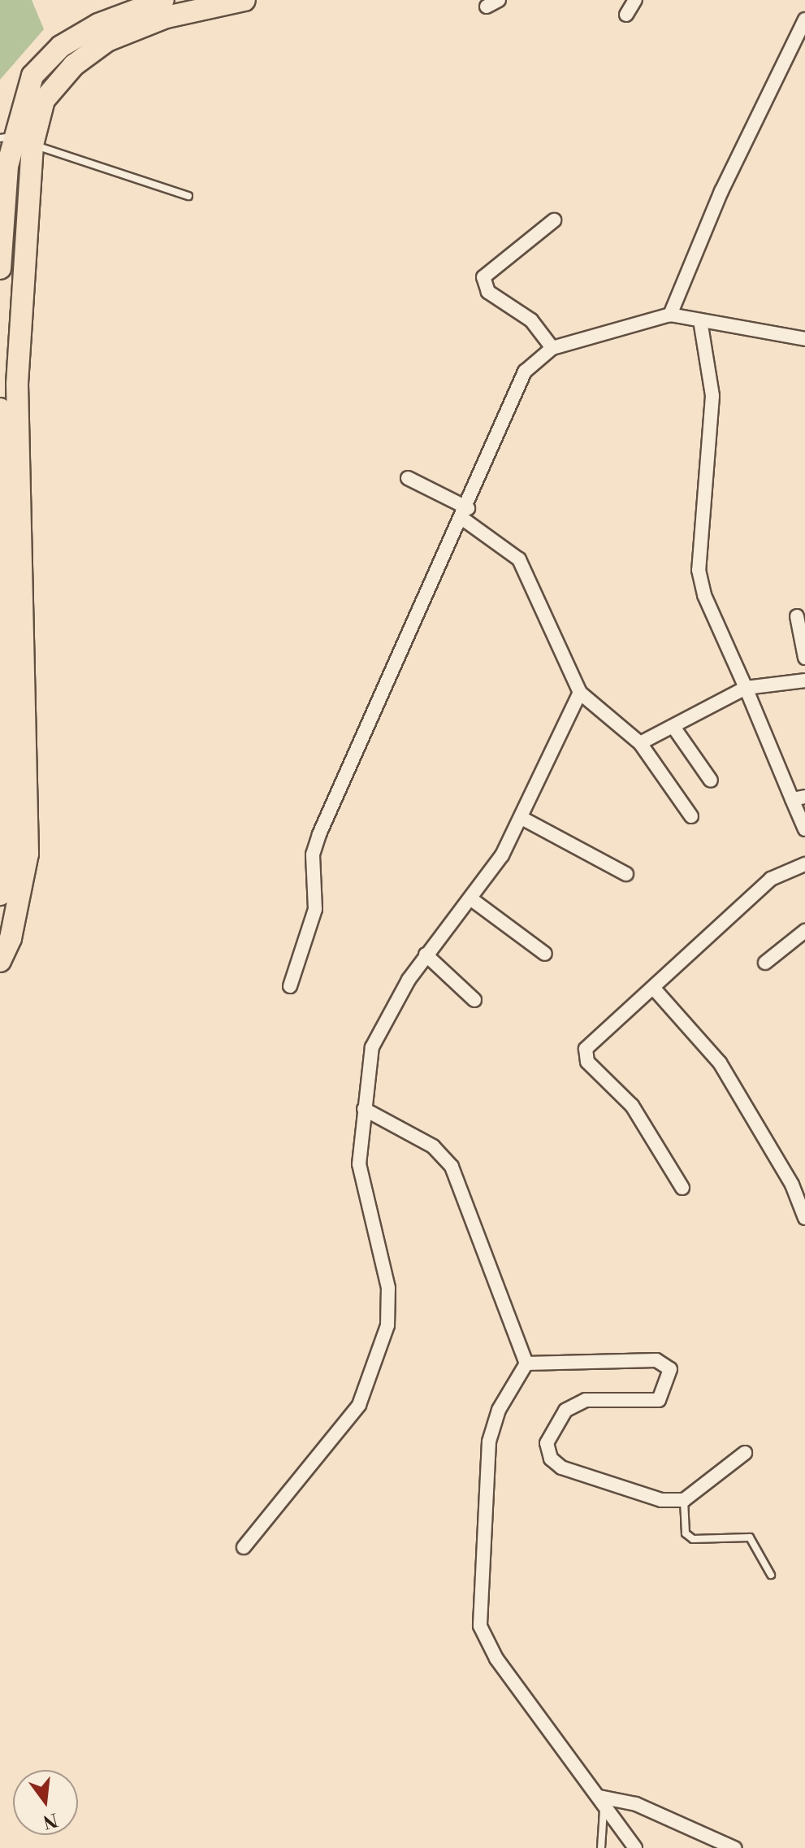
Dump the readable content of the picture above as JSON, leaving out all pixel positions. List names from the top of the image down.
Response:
{
  "north": "bottom"
}
